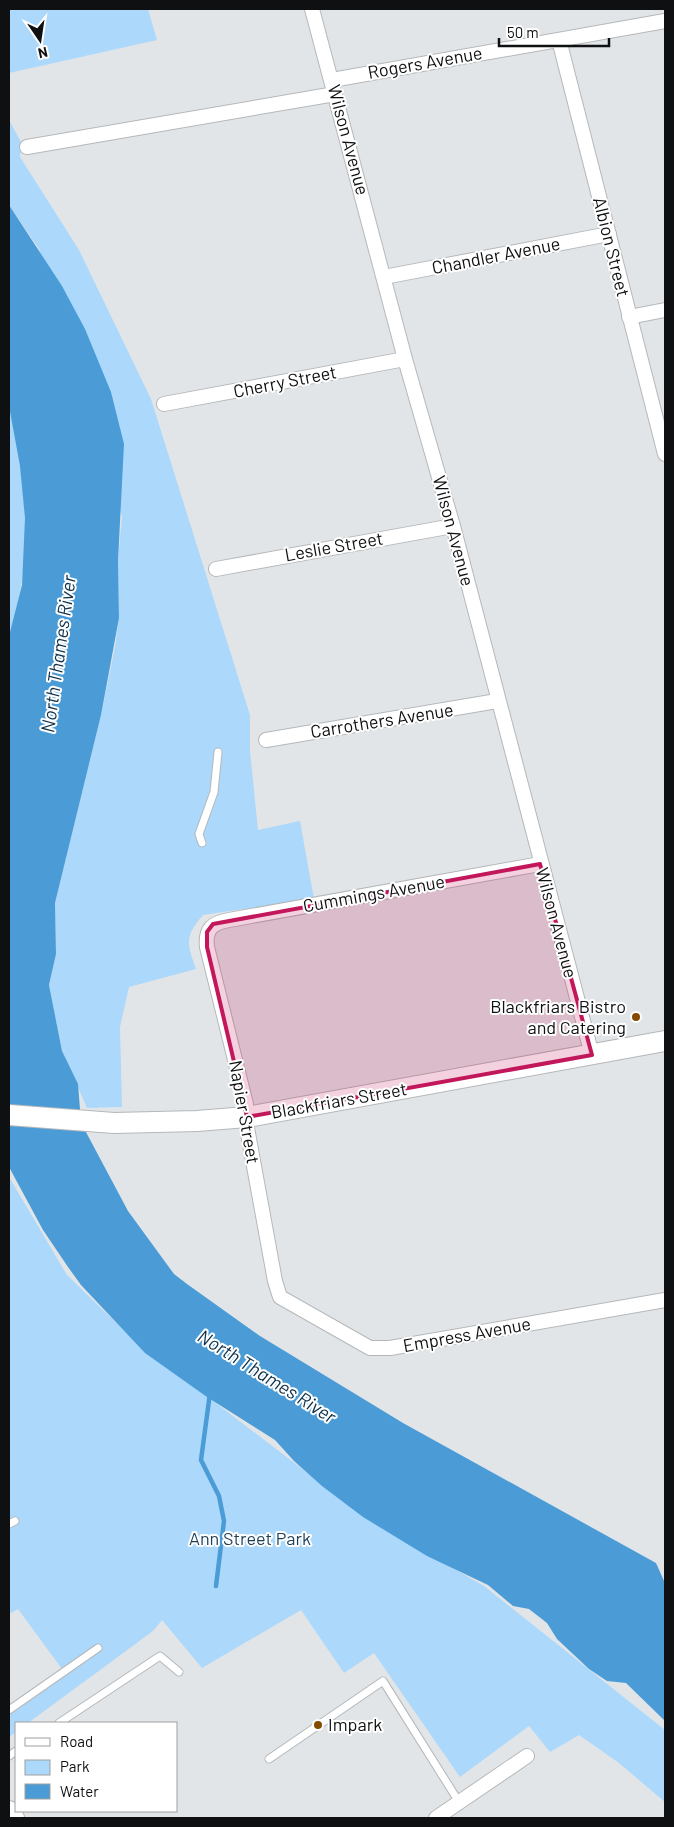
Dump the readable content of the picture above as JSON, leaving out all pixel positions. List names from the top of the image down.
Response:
{
  "streets": {
    "street": [
      "Rogers Avenue",
      "Wilson Avenue",
      "Albion Street",
      "Chandler Avenue",
      "Cherry Street",
      "Leslie Street",
      "Carrothers Avenue",
      "Cummings Avenue",
      "Blackfriars Street",
      "Napier Street",
      "Empress Avenue"
    ]
  },
  "crossings": [
    ["Rogers Avenue", "Wilson Avenue"],
    ["Rogers Avenue", "Albion Street"],
    ["Wilson Avenue", "Chandler Avenue"],
    ["Wilson Avenue", "Cherry Street"],
    ["Wilson Avenue", "Leslie Street"],
    ["Wilson Avenue", "Carrothers Avenue"],
    ["Wilson Avenue", "Cummings Avenue"],
    ["Wilson Avenue", "Blackfriars Street"],
    ["Albion Street", "Chandler Avenue"],
    ["Cummings Avenue", "Napier Street"],
    ["Blackfriars Street", "Napier Street"],
    ["Napier Street", "Empress Avenue"]
  ],
  "water": ["North Thames River"],
  "parks": ["Ann Street Park"],
  "places": ["Blackfriars Bistro and Catering", "Impark"],
  "legend": ["Road", "Park", "Water"],
  "scale_bar": "50 m",
  "north": "bottom"
}
